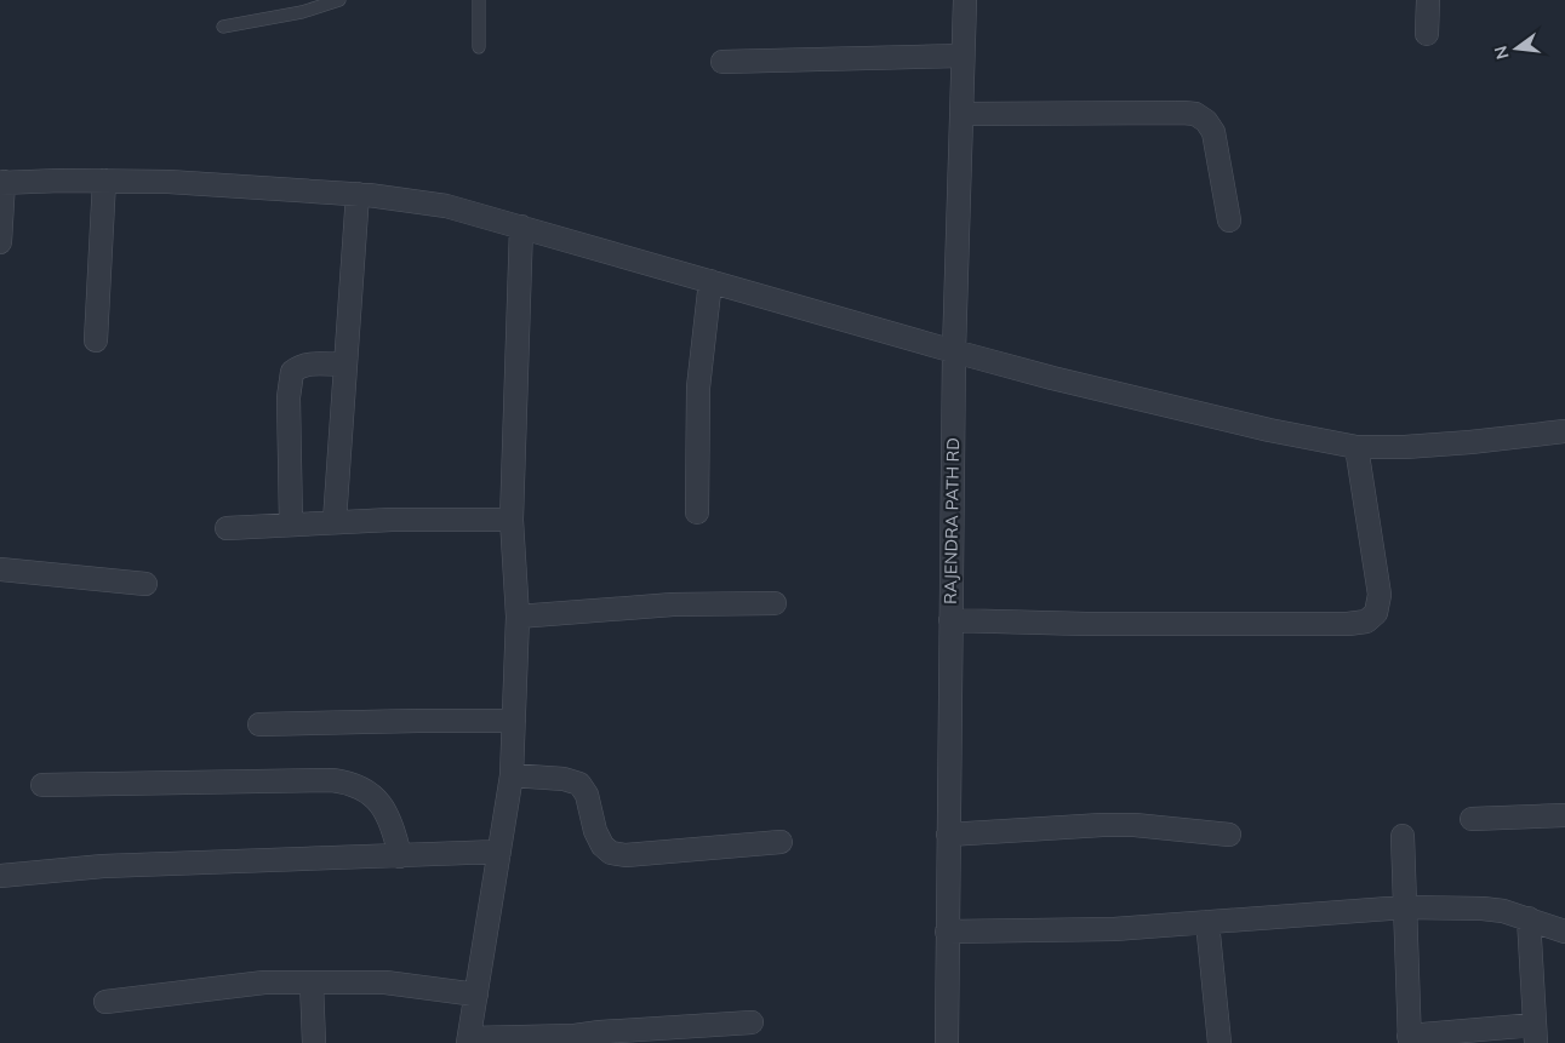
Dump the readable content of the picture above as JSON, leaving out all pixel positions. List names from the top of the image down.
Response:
{
  "streets": {
    "street": ["RAJENDRA PATH RD"]
  },
  "north": "left"
}
